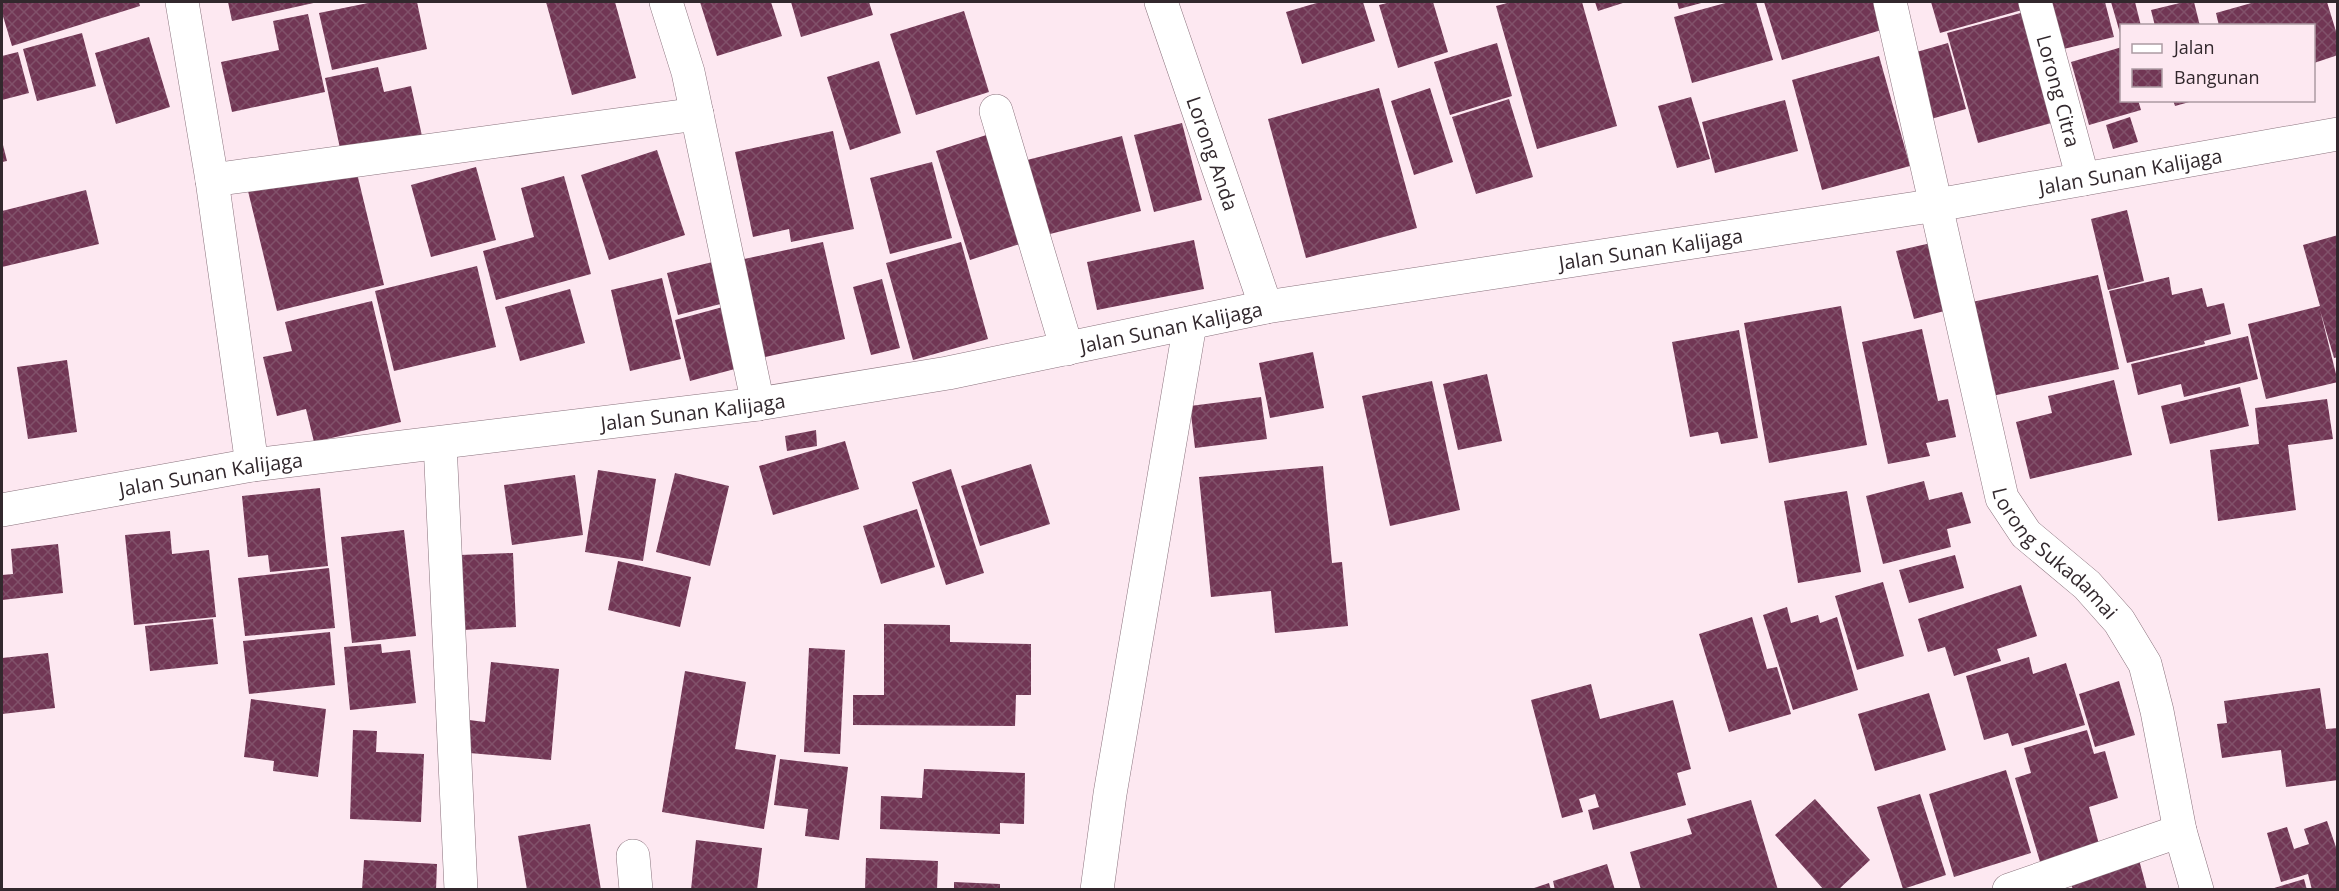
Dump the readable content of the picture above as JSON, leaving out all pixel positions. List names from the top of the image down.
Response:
{
  "streets": {
    "street": [
      "Lorong Citra",
      "Lorong Anda",
      "Jalan Sunan Kalijaga",
      "Lorong Sukadamai"
    ]
  },
  "crossings": [
    ["Lorong Citra", "Jalan Sunan Kalijaga"],
    ["Lorong Anda", "Jalan Sunan Kalijaga"],
    ["Jalan Sunan Kalijaga", "Lorong Sukadamai"]
  ],
  "legend": ["Jalan", "Bangunan"]
}
